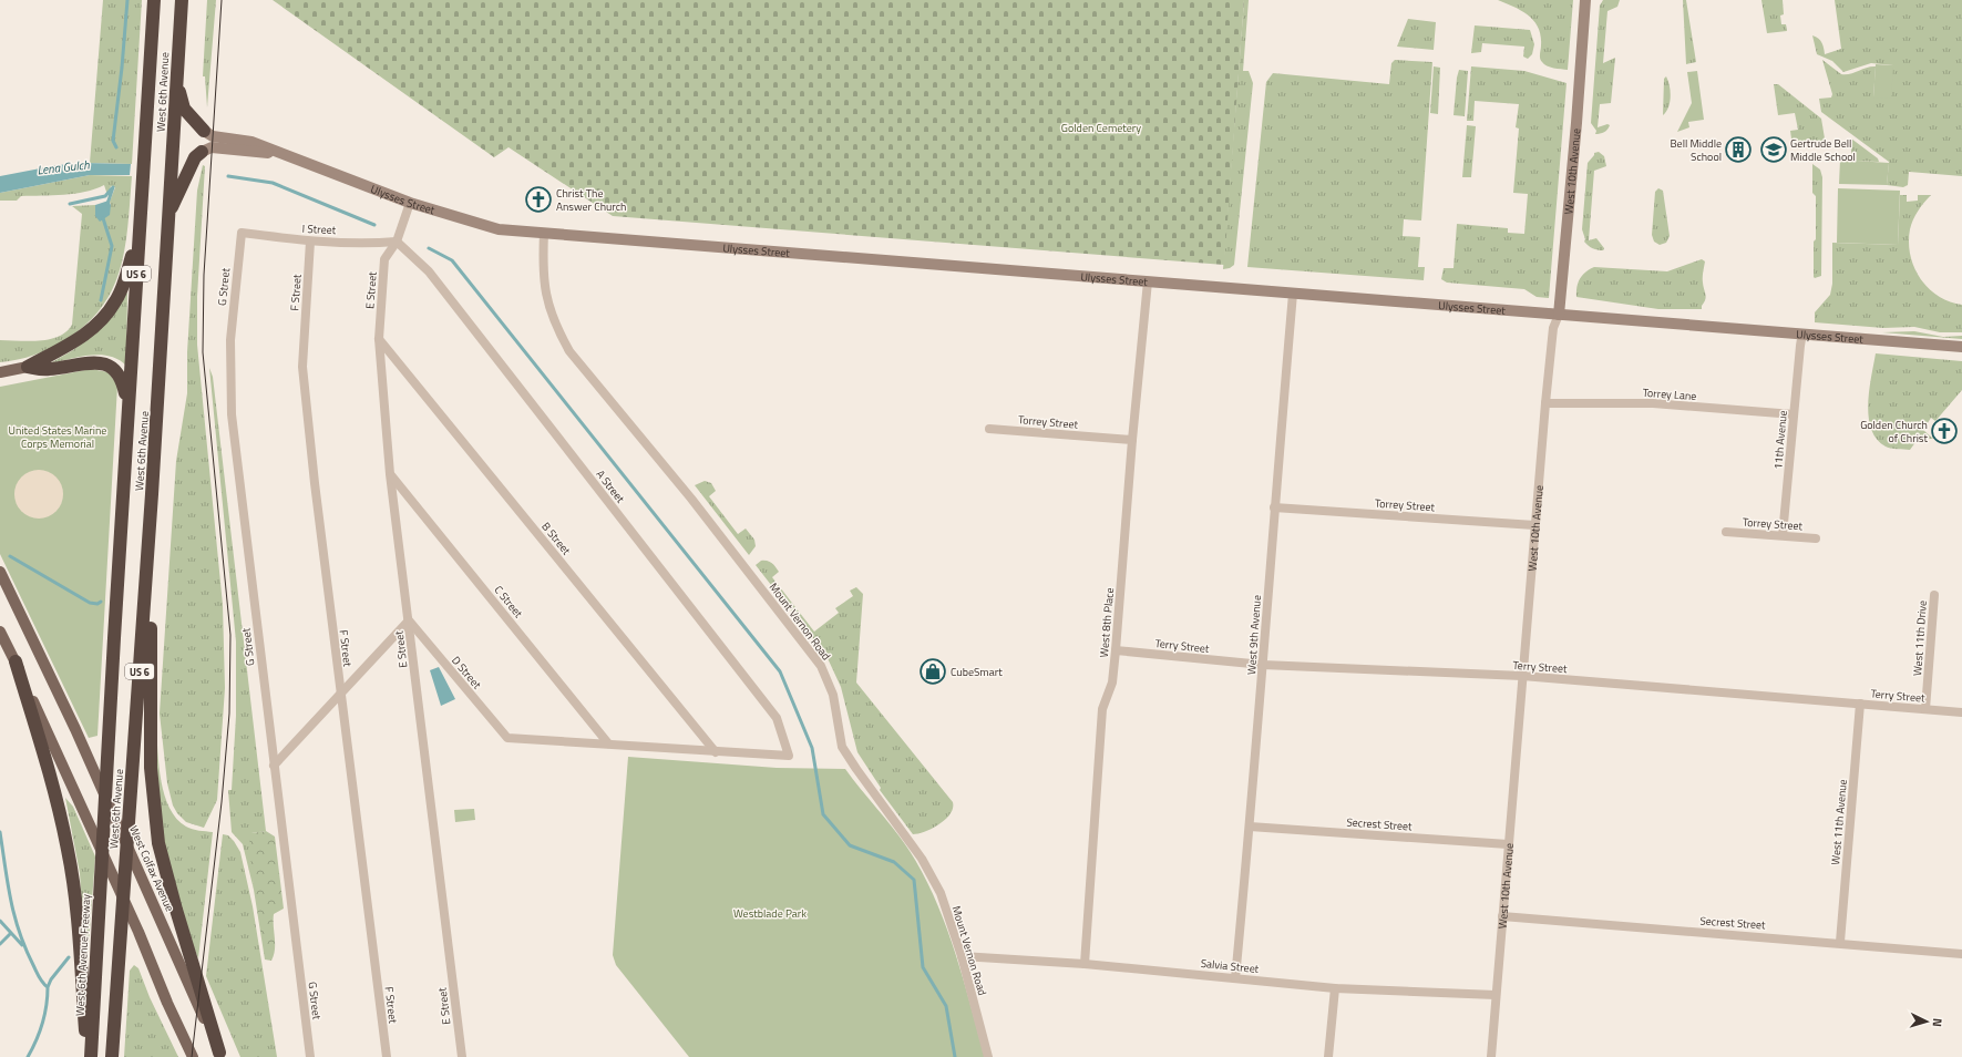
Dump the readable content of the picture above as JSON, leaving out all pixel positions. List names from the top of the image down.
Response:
{
  "streets": {
    "highway": ["West 6th Avenue", "US 6", "West 6th Avenue Freeway"],
    "main road": ["West Colfax Avenue"],
    "street": [
      "West 10th Avenue",
      "Ulysses Street",
      "I Street",
      "G Street",
      "E Street",
      "F Street",
      "Torrey Lane",
      "Torrey Street",
      "11th Avenue",
      "A Street",
      "B Street",
      "C Street",
      "Mount Vernon Road",
      "West 8th Place",
      "West 9th Avenue",
      "West 11th Drive",
      "Terry Street",
      "D Street",
      "West 11th Avenue",
      "Secrest Street",
      "Salvia Street"
    ]
  },
  "crossings": [
    ["West 6th Avenue", "US 6"],
    ["West 6th Avenue", "West Colfax Avenue"],
    ["West 6th Avenue", "West 6th Avenue Freeway"],
    ["West 10th Avenue", "Ulysses Street"],
    ["West 10th Avenue", "Torrey Lane"],
    ["West 10th Avenue", "Torrey Street"],
    ["West 10th Avenue", "Terry Street"],
    ["West 10th Avenue", "Secrest Street"],
    ["West 10th Avenue", "Salvia Street"],
    ["Ulysses Street", "E Street"],
    ["Ulysses Street", "11th Avenue"],
    ["Ulysses Street", "Mount Vernon Road"],
    ["Ulysses Street", "West 8th Place"],
    ["Ulysses Street", "West 9th Avenue"],
    ["I Street", "G Street"],
    ["I Street", "E Street"],
    ["I Street", "F Street"],
    ["I Street", "A Street"],
    ["E Street", "A Street"],
    ["E Street", "B Street"],
    ["E Street", "C Street"],
    ["E Street", "D Street"],
    ["Torrey Lane", "11th Avenue"],
    ["Torrey Street", "11th Avenue"],
    ["Torrey Street", "West 8th Place"],
    ["Torrey Street", "West 9th Avenue"],
    ["A Street", "B Street"],
    ["C Street", "D Street"],
    ["Mount Vernon Road", "Salvia Street"],
    ["West 8th Place", "Terry Street"],
    ["West 8th Place", "Salvia Street"],
    ["West 9th Avenue", "Terry Street"],
    ["West 9th Avenue", "Secrest Street"],
    ["West 9th Avenue", "Salvia Street"],
    ["West 11th Drive", "Terry Street"],
    ["Terry Street", "West 11th Avenue"],
    ["West 11th Avenue", "Secrest Street"]
  ],
  "water": ["Lena Gulch"],
  "parks": ["Golden Cemetery", "United States Marine Corps Memorial", "Westblade Park"],
  "places": {
    "building": ["Bell Middle School"],
    "school or university": ["Gertrude Bell Middle School"],
    "church": ["Christ The Answer Church", "Golden Church of Christ"],
    "shop": ["CubeSmart"]
  },
  "north": "right"
}
